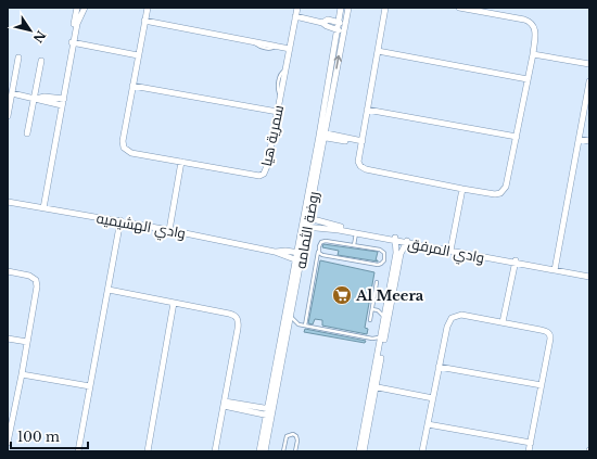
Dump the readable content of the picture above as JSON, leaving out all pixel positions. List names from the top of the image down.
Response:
{
  "streets": {
    "street": [
      "سمرية هيا",
      "وادي الهشيميه",
      "روضة الثمامه",
      "وادي المرفق"
    ]
  },
  "crossings": [
    ["وادي الهشيميه", "روضة الثمامه"],
    ["روضة الثمامه", "وادي المرفق"]
  ],
  "places": {
    "supermarket": ["Al Meera"]
  },
  "scale_bar": "100 m",
  "north": "bottom right"
}
